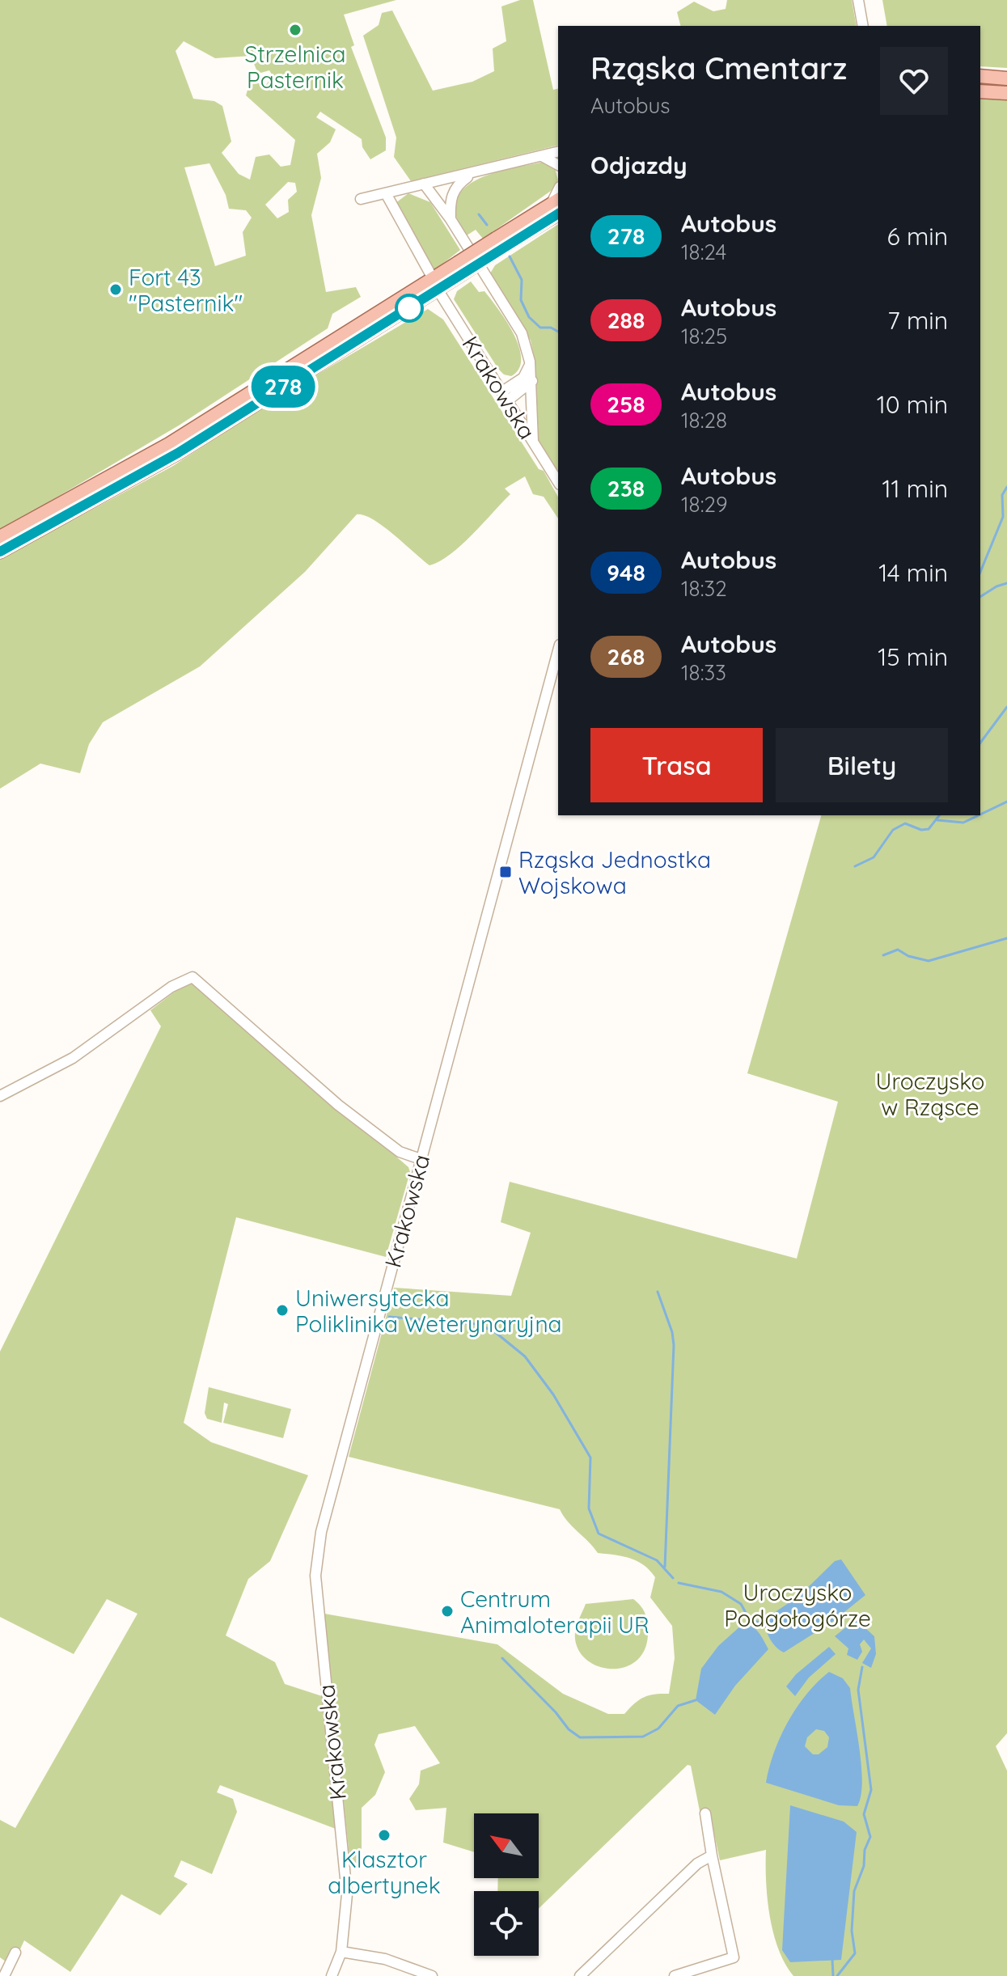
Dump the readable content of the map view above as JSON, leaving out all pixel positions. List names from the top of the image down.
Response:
{
  "streets": {
    "street": ["Krakowska"]
  },
  "parks": ["Uroczysko w Rząsce", "Uroczysko Podgołogórze"],
  "places": {
    "other": [
      "Strzelnica Pasternik",
      "Fort 43 \"Pasternik\"",
      "Uniwersytecka Poliklinika Weterynaryjna",
      "Centrum Animaloterapii UR",
      "Klasztor albertynek"
    ],
    "transit": ["Rząska Jednostka Wojskowa"]
  },
  "lines": ["bus line 278"],
  "north": "top left",
  "page": {
    "on_map": "278",
    "heading": [
      ["Rząska Cmentarz", "Autobus"],
      "Odjazdy"
    ],
    "list": [
      {
        "mark": "278",
        "name": "Autobus",
        "note": "18:24",
        "value": "6 min"
      },
      {
        "mark": "288",
        "name": "Autobus",
        "note": "18:25",
        "value": "7 min"
      },
      {
        "mark": "258",
        "name": "Autobus",
        "note": "18:28",
        "value": "10 min"
      },
      {
        "mark": "238",
        "name": "Autobus",
        "note": "18:29",
        "value": "11 min"
      },
      {
        "mark": "948",
        "name": "Autobus",
        "note": "18:32",
        "value": "14 min"
      },
      {
        "mark": "268",
        "name": "Autobus",
        "note": "18:33",
        "value": "15 min"
      }
    ],
    "buttons": ["Trasa", "Bilety"]
  }
}
